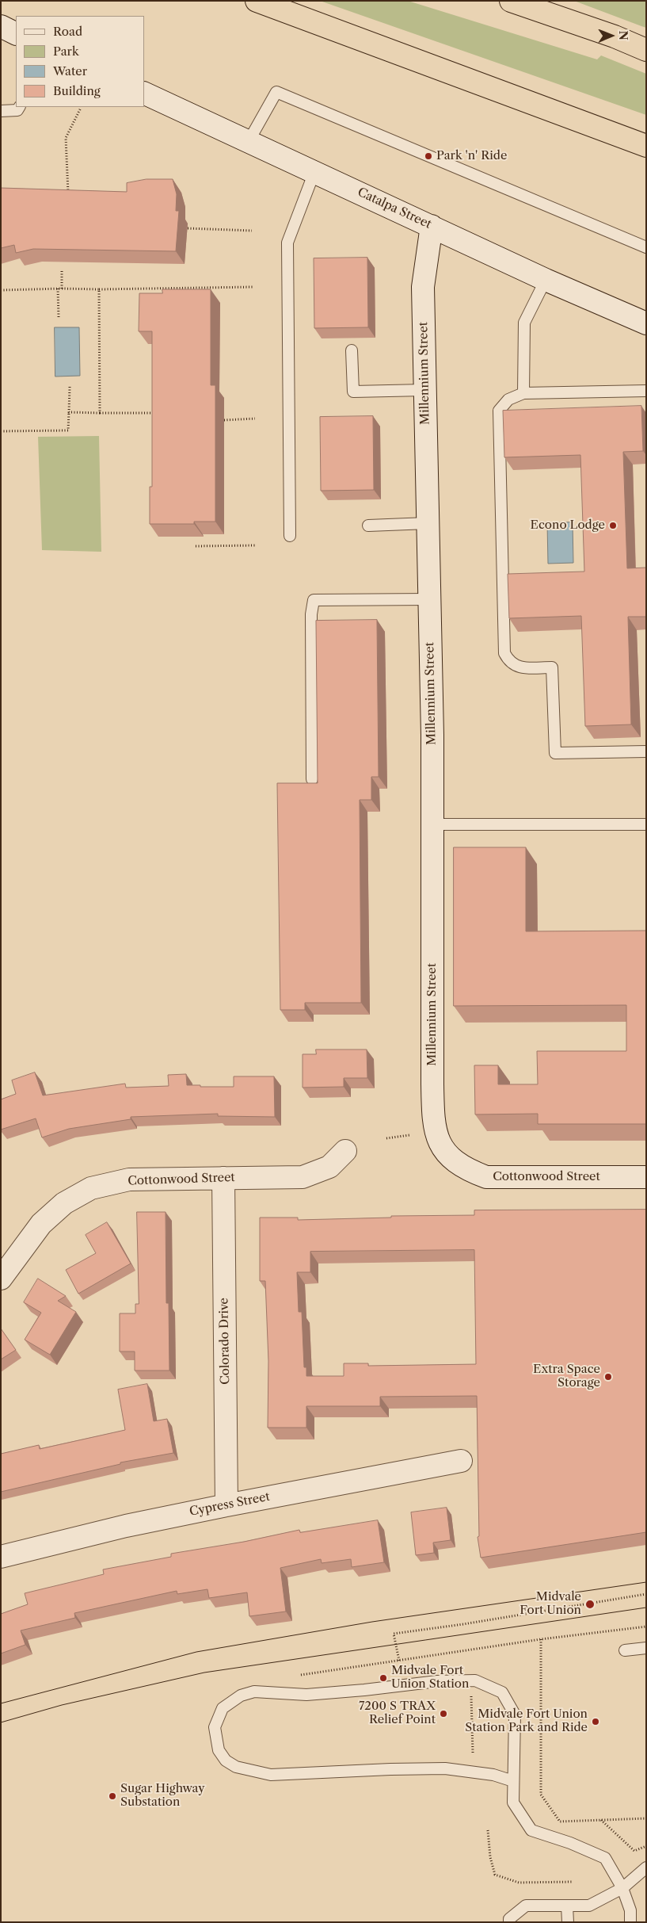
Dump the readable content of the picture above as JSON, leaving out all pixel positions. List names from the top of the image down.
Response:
{
  "streets": {
    "street": [
      "Catalpa Street",
      "Millennium Street",
      "Cottonwood Street",
      "Colorado Drive",
      "Cypress Street"
    ]
  },
  "crossings": [
    ["Catalpa Street", "Millennium Street"],
    ["Millennium Street", "Cottonwood Street"],
    ["Cottonwood Street", "Colorado Drive"],
    ["Colorado Drive", "Cypress Street"]
  ],
  "places": [
    "Park 'n' Ride",
    "Econo Lodge",
    "Extra Space Storage",
    "Midvale Fort Union",
    "Midvale Fort Union Station",
    "7200 S TRAX Relief Point",
    "Midvale Fort Union Station Park and Ride",
    "Sugar Highway Substation"
  ],
  "legend": [
    "Road",
    "Park",
    "Water",
    "Building"
  ],
  "north": "right"
}
